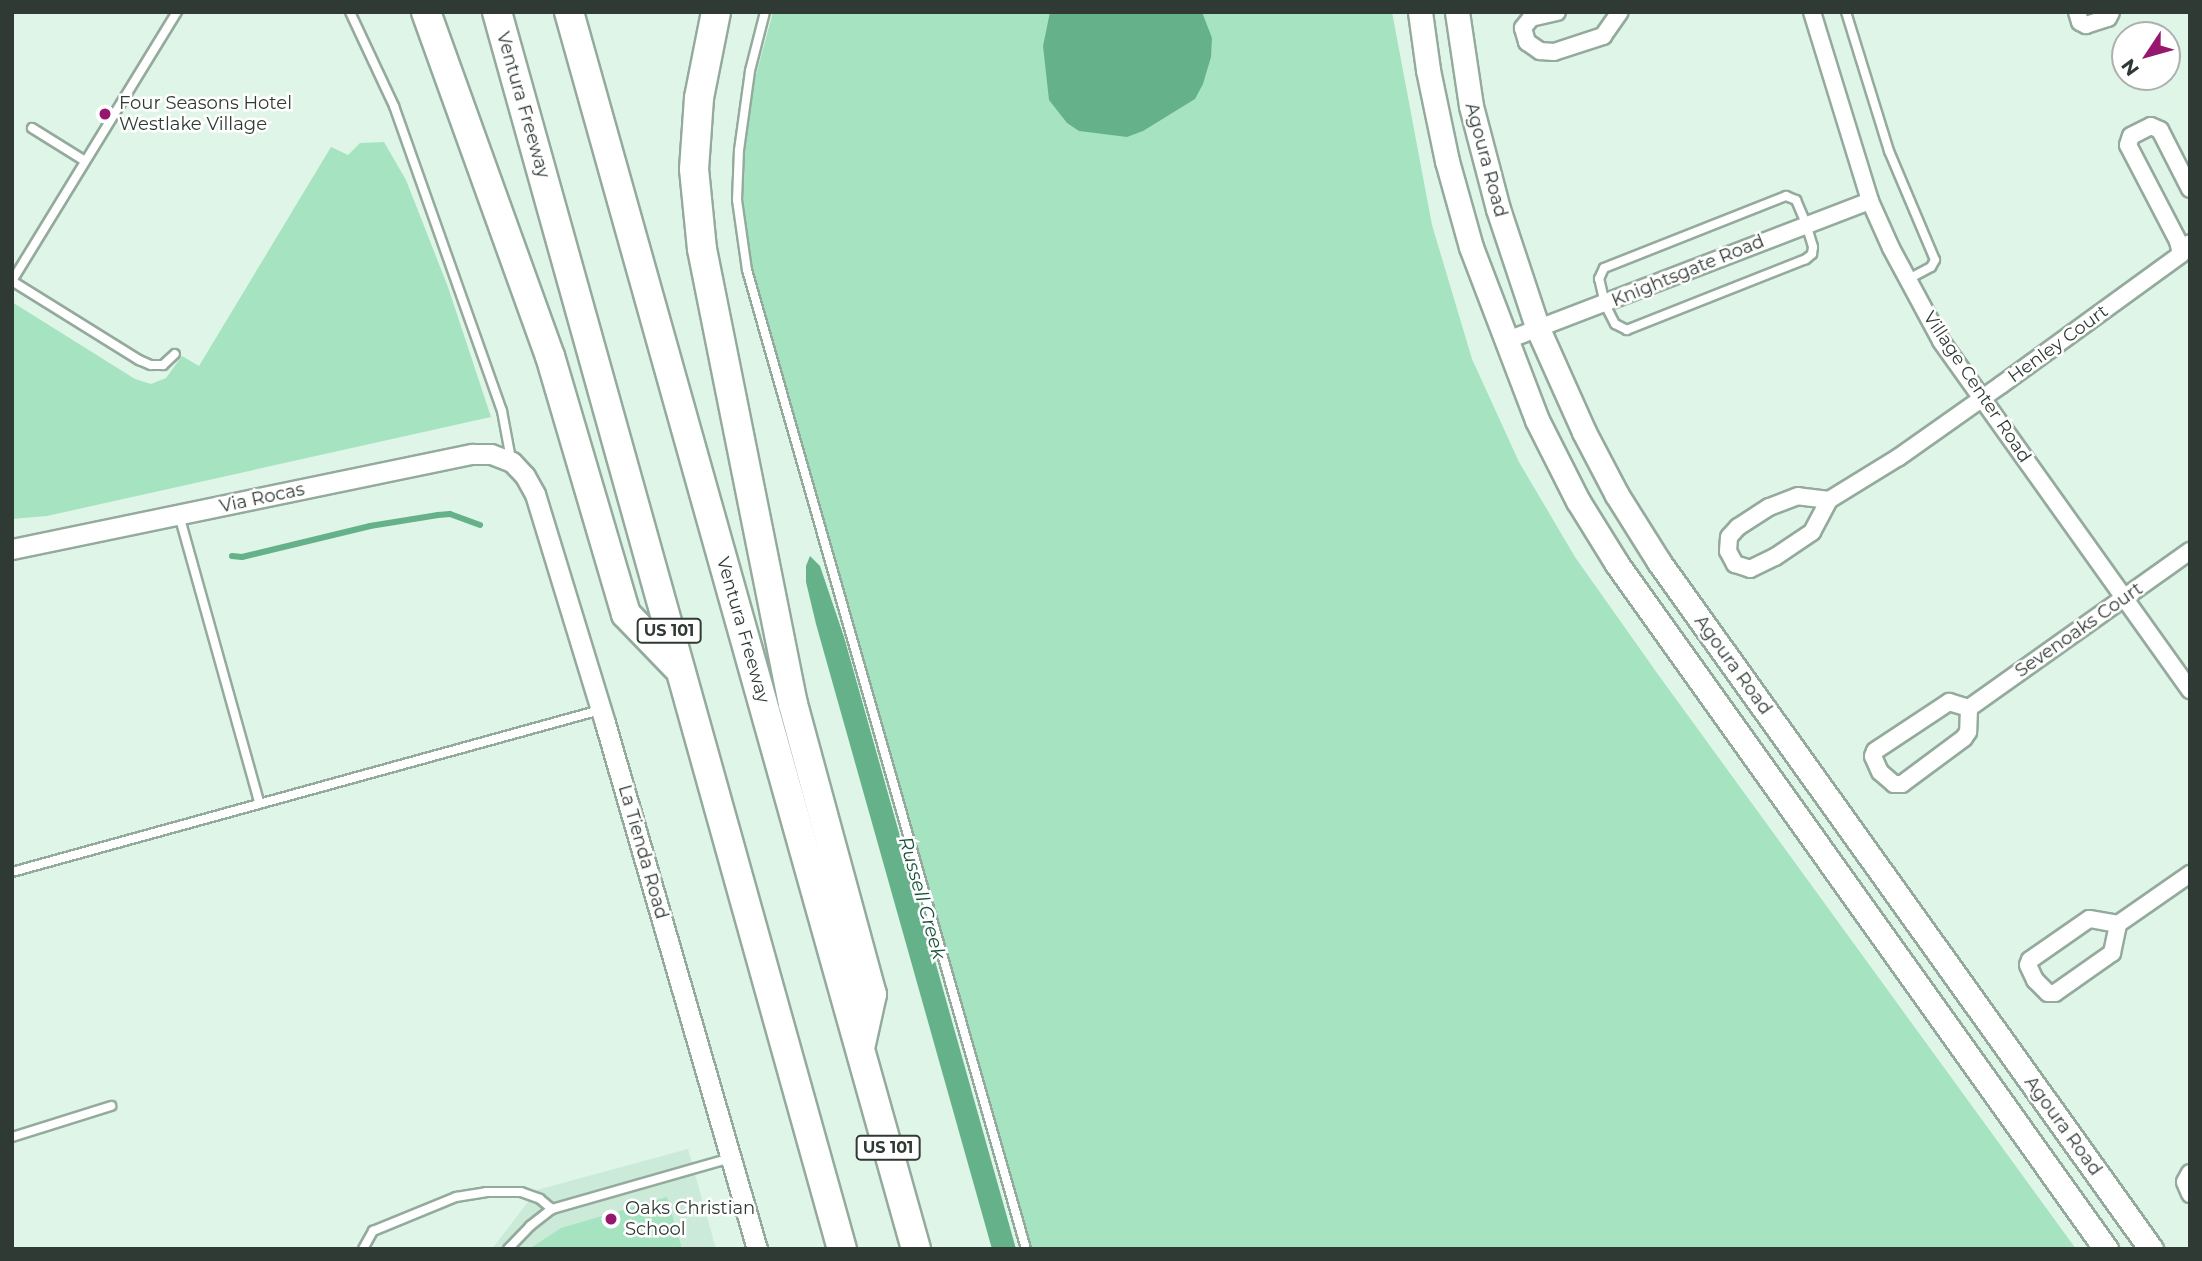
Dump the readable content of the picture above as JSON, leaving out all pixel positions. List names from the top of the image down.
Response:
{
  "streets": {
    "highway": ["Ventura Freeway", "US 101"],
    "main road": ["Agoura Road"],
    "street": [
      "Knightsgate Road",
      "Henley Court",
      "Village Center Road",
      "Via Rocas",
      "Sevenoaks Court",
      "La Tienda Road"
    ]
  },
  "crossings": [
    ["Agoura Road", "Knightsgate Road"],
    ["Knightsgate Road", "Village Center Road"],
    ["Henley Court", "Village Center Road"],
    ["Village Center Road", "Sevenoaks Court"],
    ["Via Rocas", "La Tienda Road"]
  ],
  "water": ["Russell Creek"],
  "places": ["Four Seasons Hotel Westlake Village", "Oaks Christian School"],
  "north": "bottom left"
}
